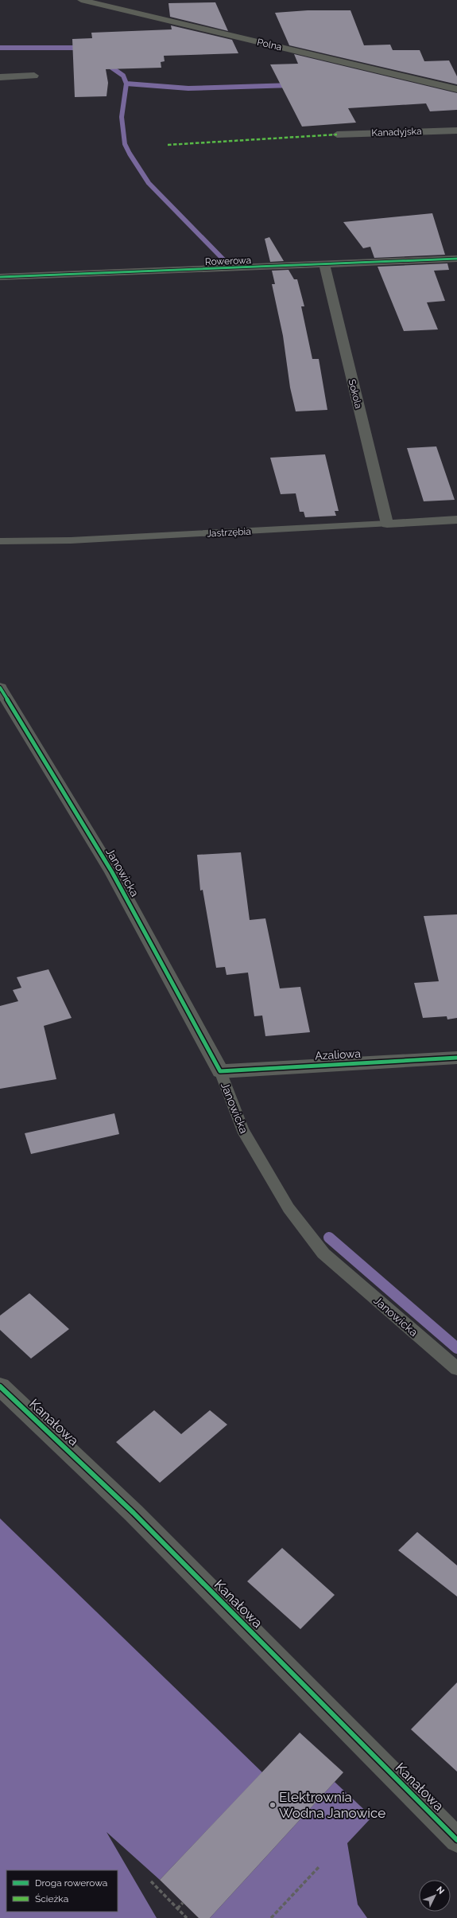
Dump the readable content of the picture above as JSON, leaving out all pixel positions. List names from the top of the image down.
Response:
{
  "streets": {
    "street": [
      "Polna",
      "Kanadyjska",
      "Rowerowa",
      "Sokola",
      "Jastrzębia",
      "Janowicka",
      "Azaliowa",
      "Kanałowa"
    ]
  },
  "crossings": [
    ["Rowerowa", "Sokola"],
    ["Sokola", "Jastrzębia"],
    ["Janowicka", "Azaliowa"]
  ],
  "places": ["Elektrownia Wodna Janowice"],
  "legend": ["Droga rowerowa", "Ścieżka"],
  "north": "top right"
}
